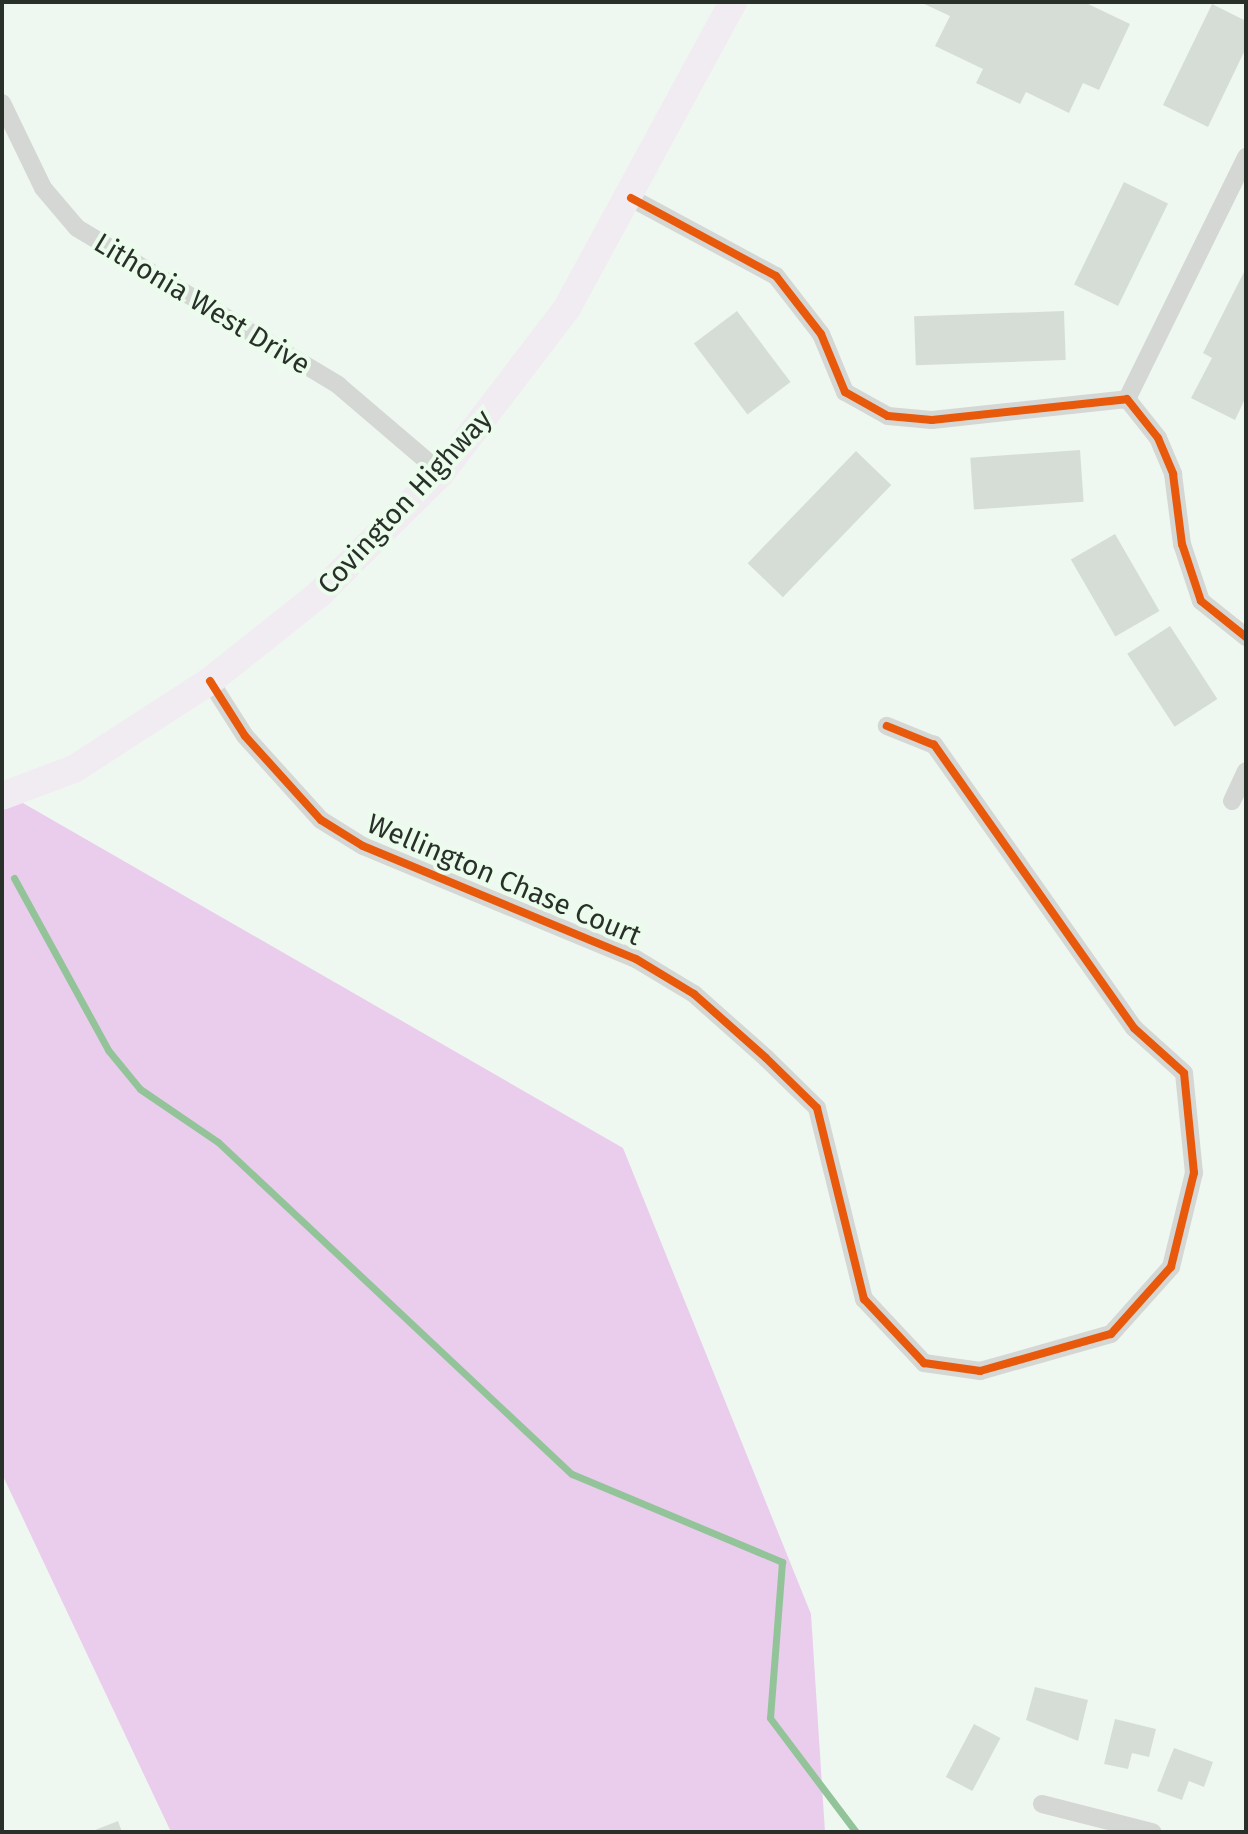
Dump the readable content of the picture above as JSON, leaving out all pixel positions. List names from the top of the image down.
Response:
{
  "streets": {
    "main road": ["Covington Highway"],
    "street": ["Lithonia West Drive", "Wellington Chase Court"]
  },
  "crossings": [
    ["Lithonia West Drive", "Covington Highway"],
    ["Covington Highway", "Wellington Chase Court"]
  ]
}
